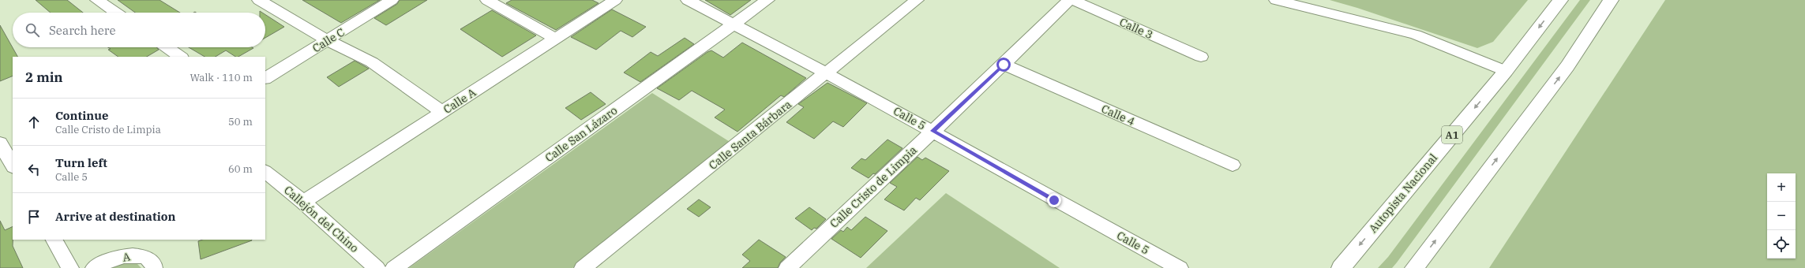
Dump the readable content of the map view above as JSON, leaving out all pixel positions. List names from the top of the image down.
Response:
{
  "streets": {
    "highway": ["A1", "Autopista Nacional"],
    "street": [
      "Calle 3",
      "Calle C",
      "Calle A",
      "Calle 4",
      "Calle 5",
      "Calle San Lázaro",
      "Calle Santa Bárbara",
      "Calle Cristo de Limpia",
      "Callejón del Chino",
      "A"
    ]
  },
  "crossings": [
    ["Calle A", "Callejón del Chino"],
    ["Calle 4", "Calle Cristo de Limpia"],
    ["Calle 5", "Calle San Lázaro"],
    ["Calle 5", "Calle Santa Bárbara"],
    ["Calle 5", "Calle Cristo de Limpia"]
  ],
  "page": {
    "search": "Search here",
    "heading": ["2 min", "Walk · 110 m"],
    "list": [
      ["Continue", "Calle Cristo de Limpia", "50 m"],
      ["Turn left", "Calle 5", "60 m"],
      "Arrive at destination"
    ],
    "map_buttons": ["+", "−"]
  }
}
